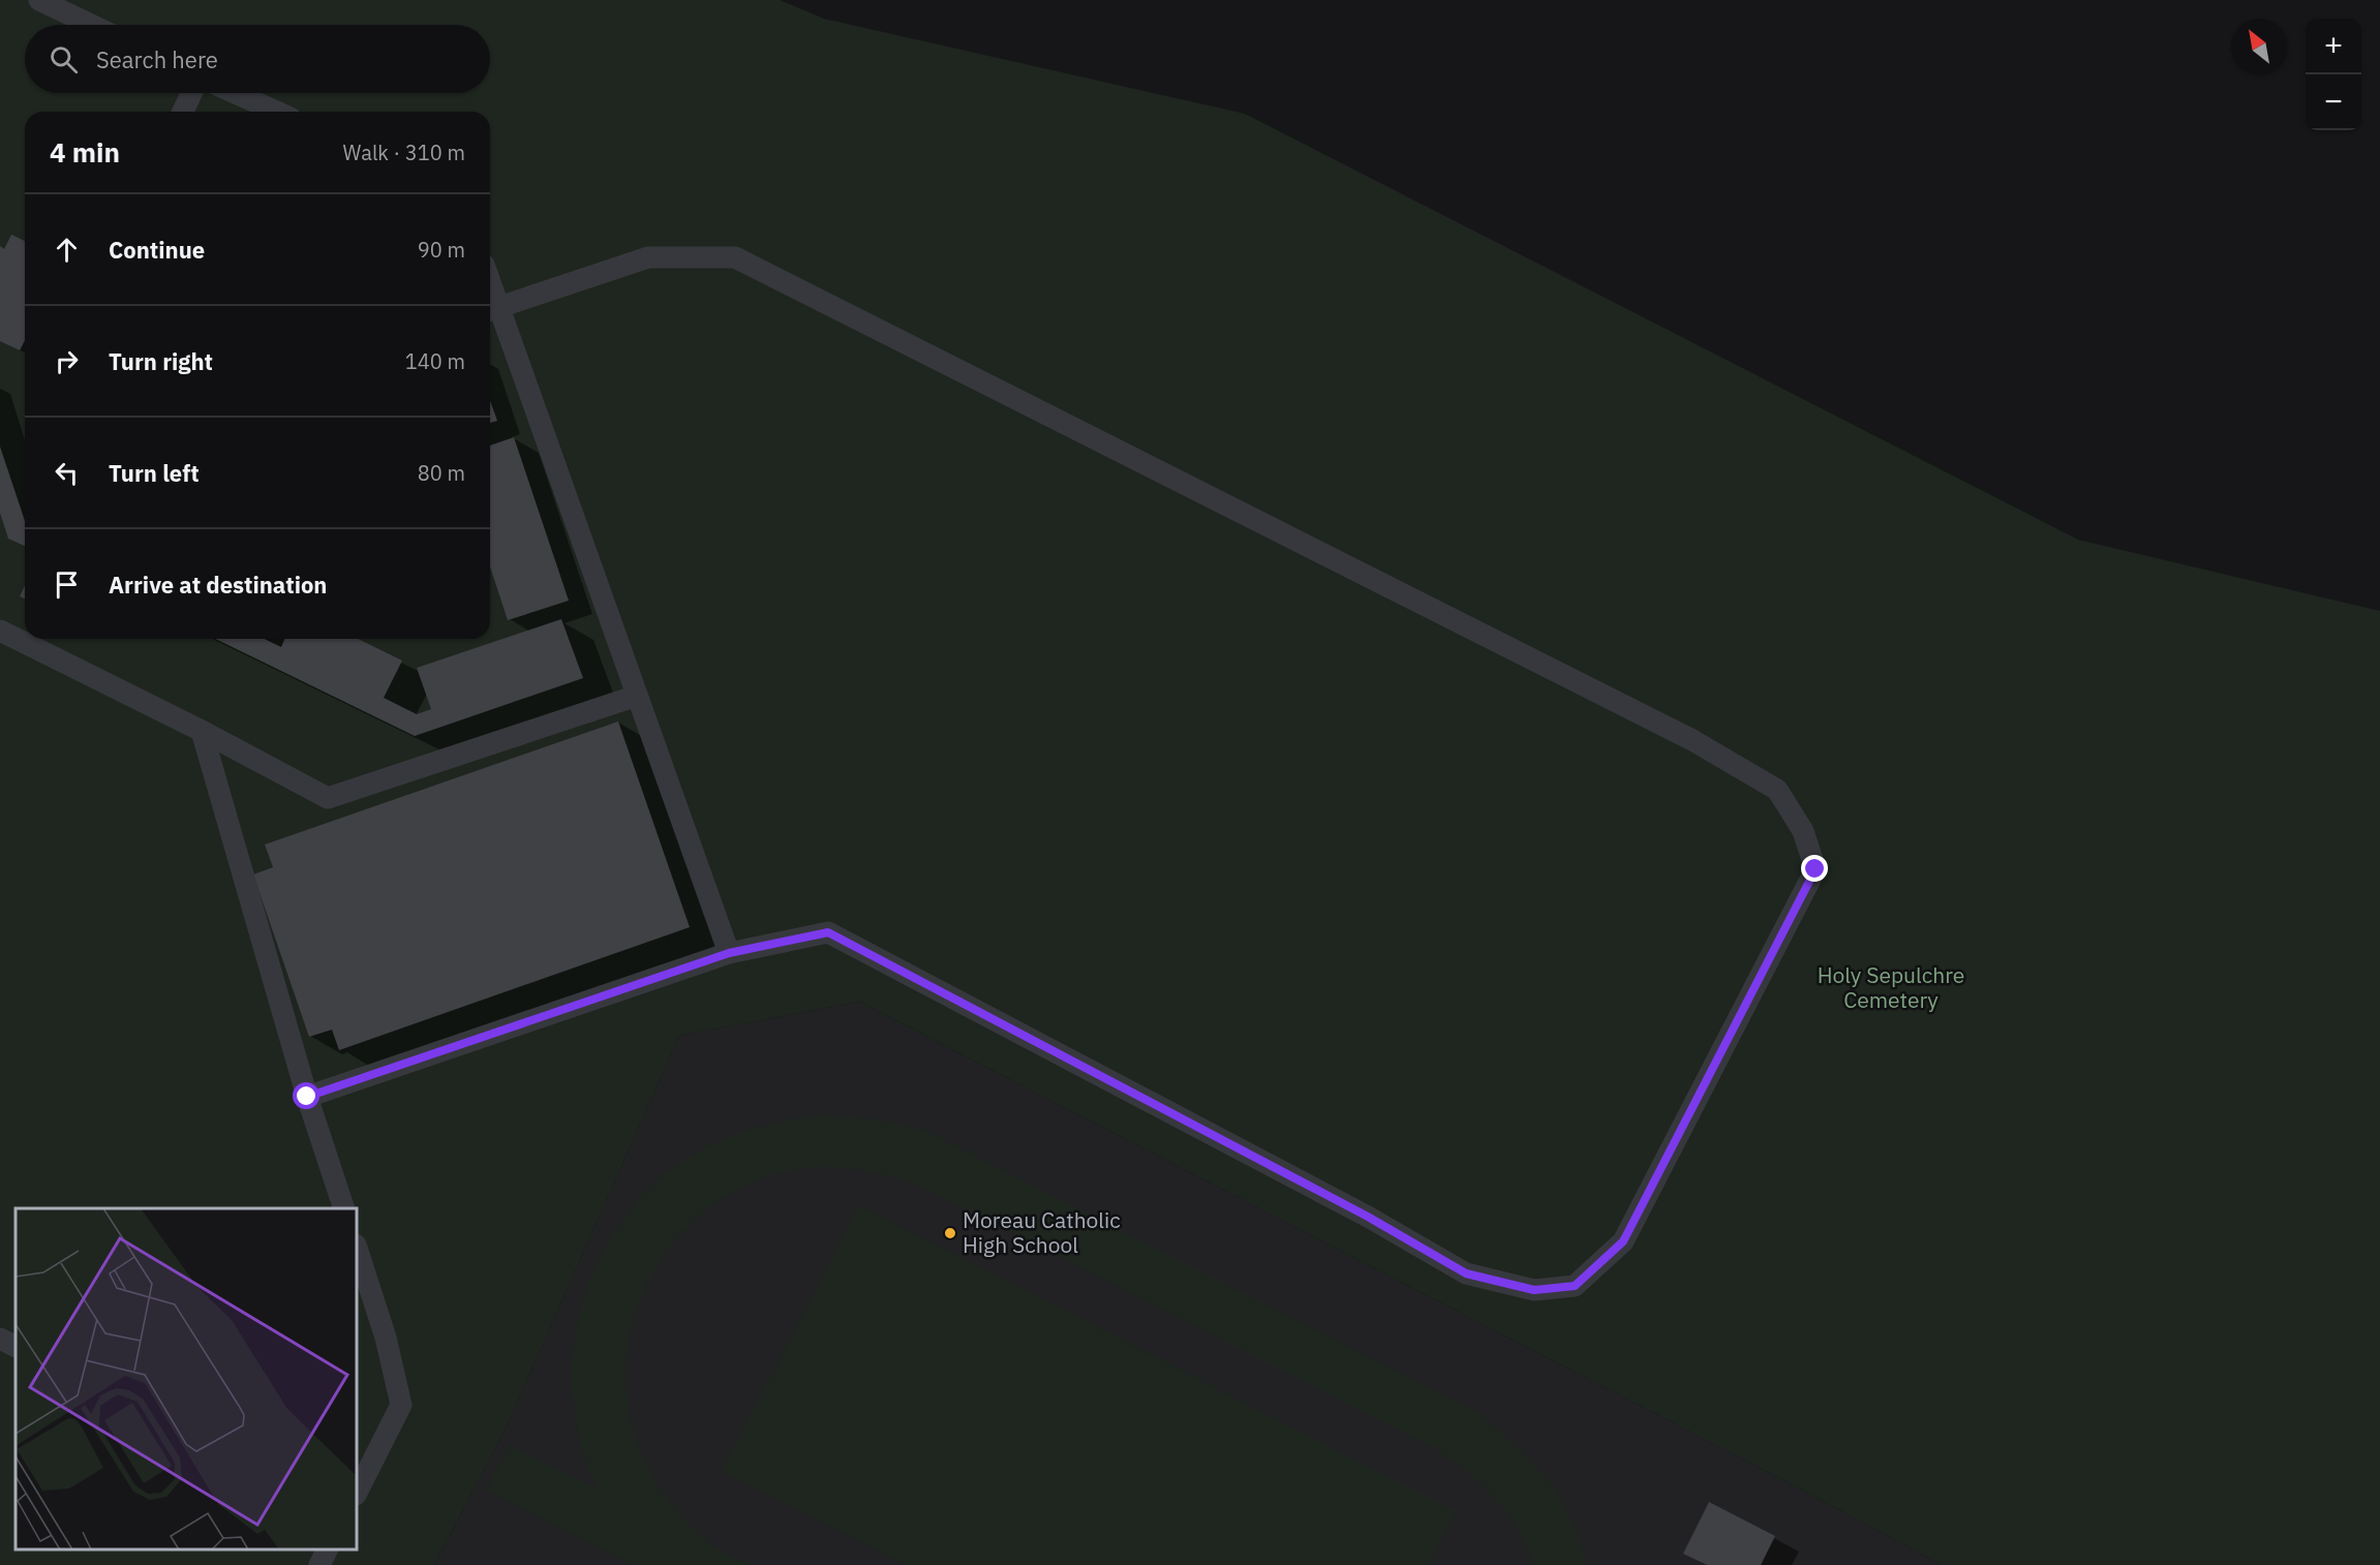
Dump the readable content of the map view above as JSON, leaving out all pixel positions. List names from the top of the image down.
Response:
{
  "parks": ["Holy Sepulchre Cemetery"],
  "places": ["Moreau Catholic High School"],
  "north": "top left",
  "page": {
    "map_buttons": ["+", "−"],
    "search": "Search here",
    "heading": ["4 min", "Walk · 310 m"],
    "list": [
      ["Continue", "90 m"],
      ["Turn right", "140 m"],
      ["Turn left", "80 m"],
      "Arrive at destination"
    ]
  }
}
